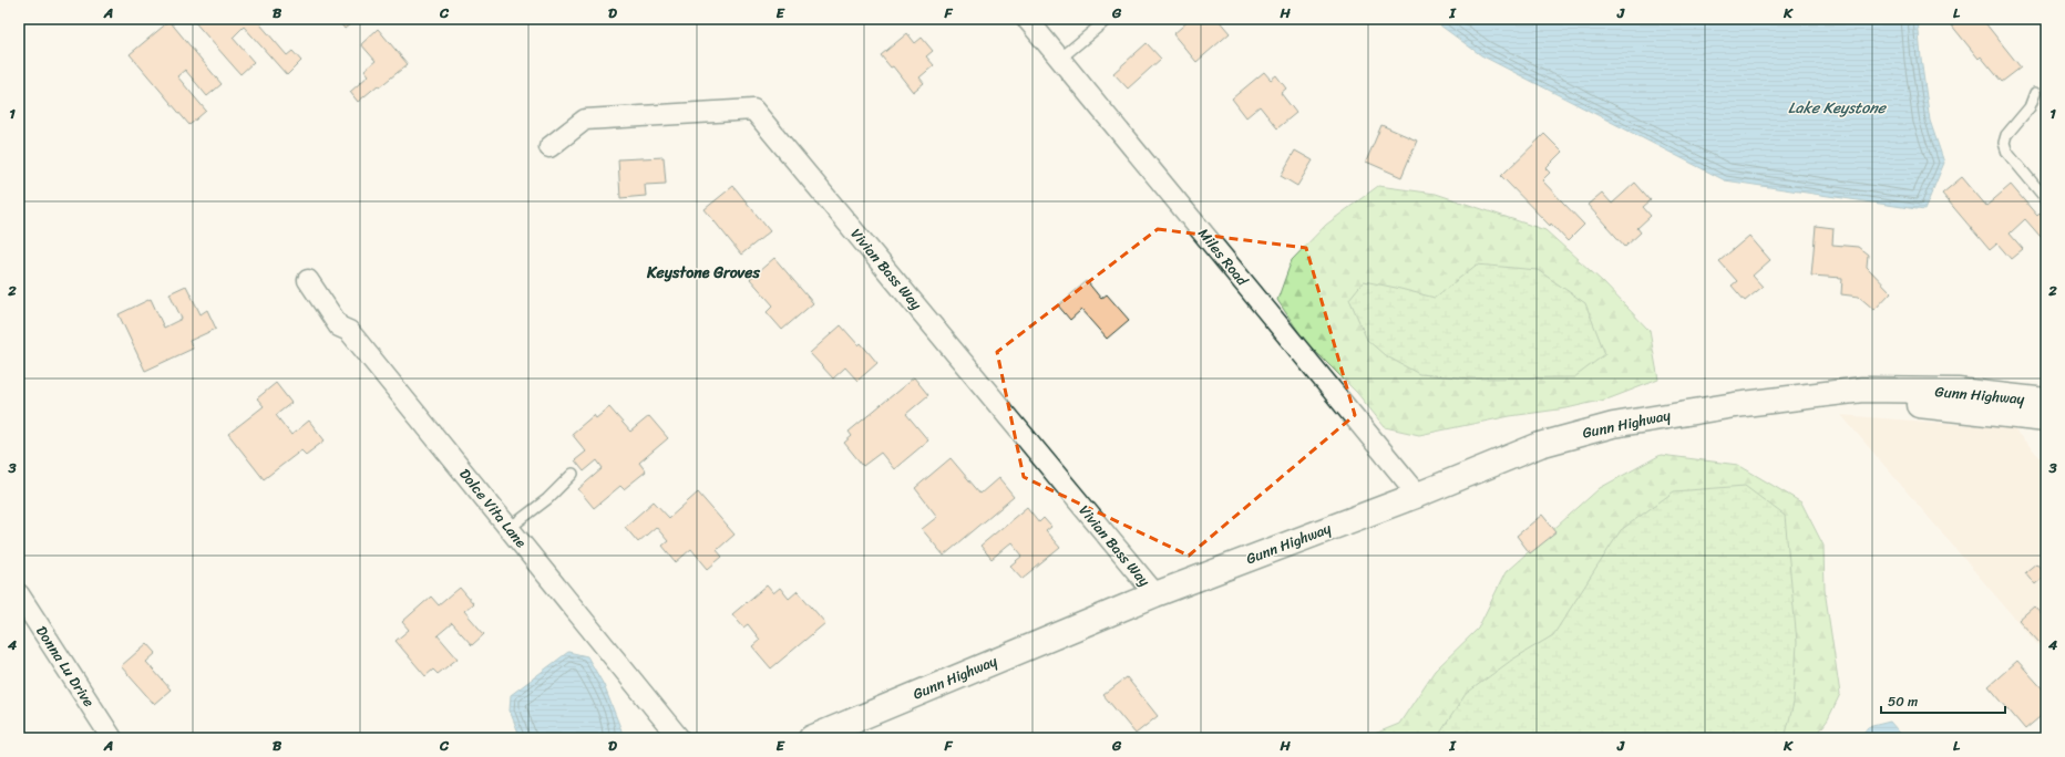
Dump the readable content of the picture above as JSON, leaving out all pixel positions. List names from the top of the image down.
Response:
{
  "streets": {
    "main road": ["Gunn Highway"],
    "street": [
      "Miles Road",
      "Vivian Bass Way",
      "Dolce Vita Lane",
      "Donna Lu Drive"
    ]
  },
  "crossings": [
    ["Miles Road", "Gunn Highway"],
    ["Vivian Bass Way", "Gunn Highway"]
  ],
  "districts": ["Keystone Groves"],
  "water": ["Lake Keystone"],
  "scale_bar": "50 m",
  "grid": {
    "columns": [
      "A",
      "B",
      "C",
      "D",
      "E",
      "F",
      "G",
      "H",
      "I",
      "J",
      "K",
      "L"
    ],
    "rows": [
      "1",
      "2",
      "3",
      "4"
    ]
  }
}
